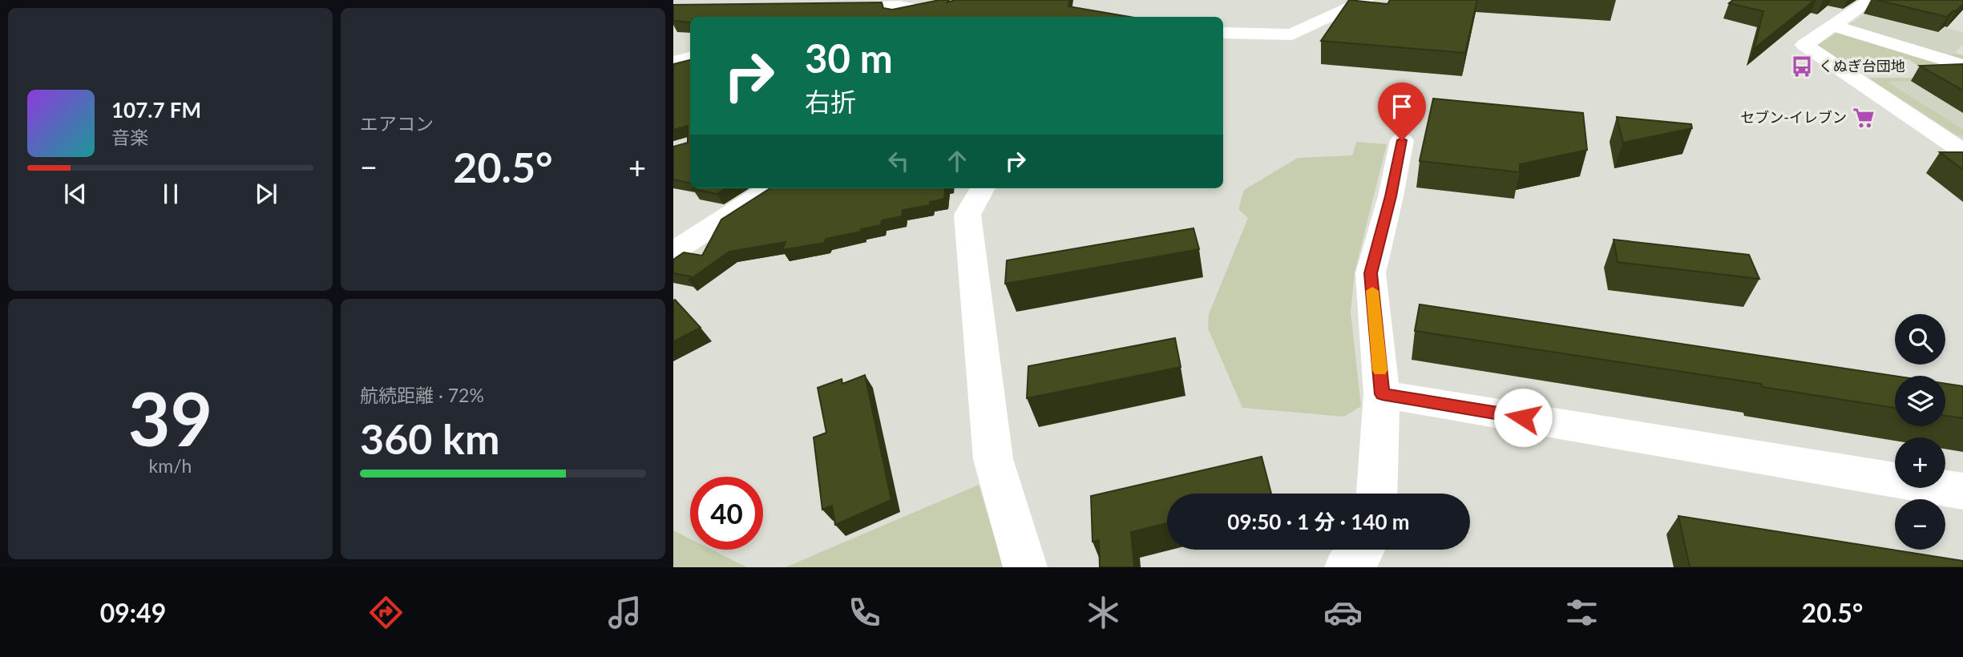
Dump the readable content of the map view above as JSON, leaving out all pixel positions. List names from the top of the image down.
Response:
{
  "places": {
    "bus stop": ["くぬぎ台団地"],
    "supermarket": ["セブン-イレブン"]
  },
  "page": {
    "tile": [
      "エアコン",
      ["39", "km/h"],
      ["航続距離 · 72%", "360 km"]
    ],
    "turn": ["30 m", "右折"],
    "song": ["107.7 FM", "音楽"],
    "heat": ["−", "20.5°", "+"],
    "map_buttons": ["+", "−"],
    "limit": "40",
    "trip": "09:50 · 1 分 · 140 m",
    "tabs": ["09:49", "20.5°"]
  }
}
